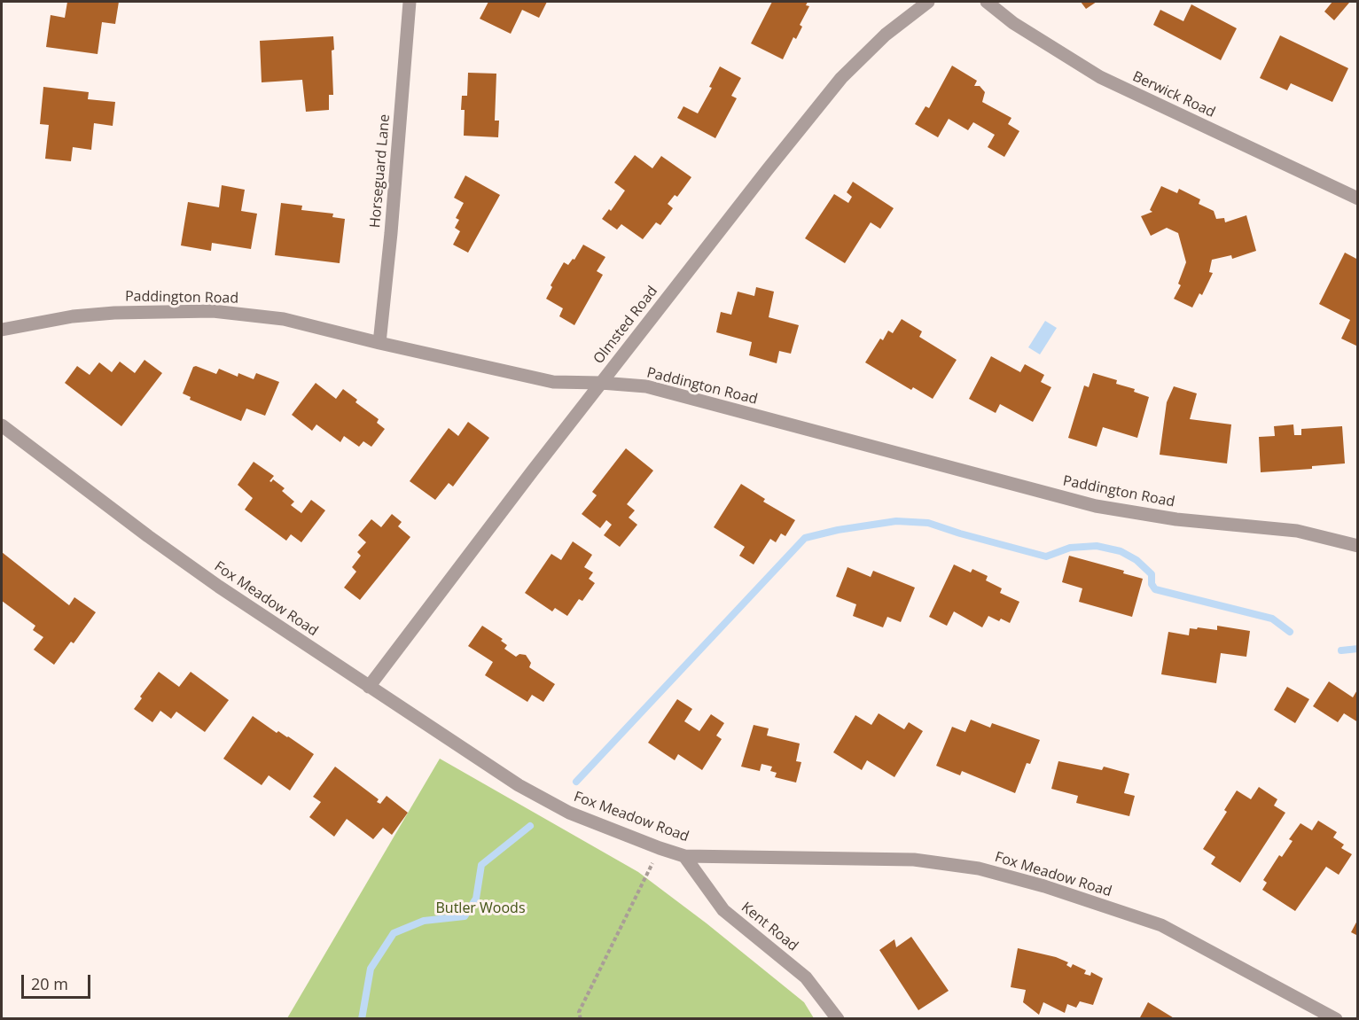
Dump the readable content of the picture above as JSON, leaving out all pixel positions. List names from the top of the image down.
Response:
{
  "streets": {
    "street": [
      "Berwick Road",
      "Horseguard Lane",
      "Paddington Road",
      "Olmsted Road",
      "Fox Meadow Road",
      "Kent Road"
    ]
  },
  "crossings": [
    ["Horseguard Lane", "Paddington Road"],
    ["Paddington Road", "Olmsted Road"],
    ["Olmsted Road", "Fox Meadow Road"],
    ["Fox Meadow Road", "Kent Road"]
  ],
  "parks": ["Butler Woods"],
  "scale_bar": "20 m"
}
